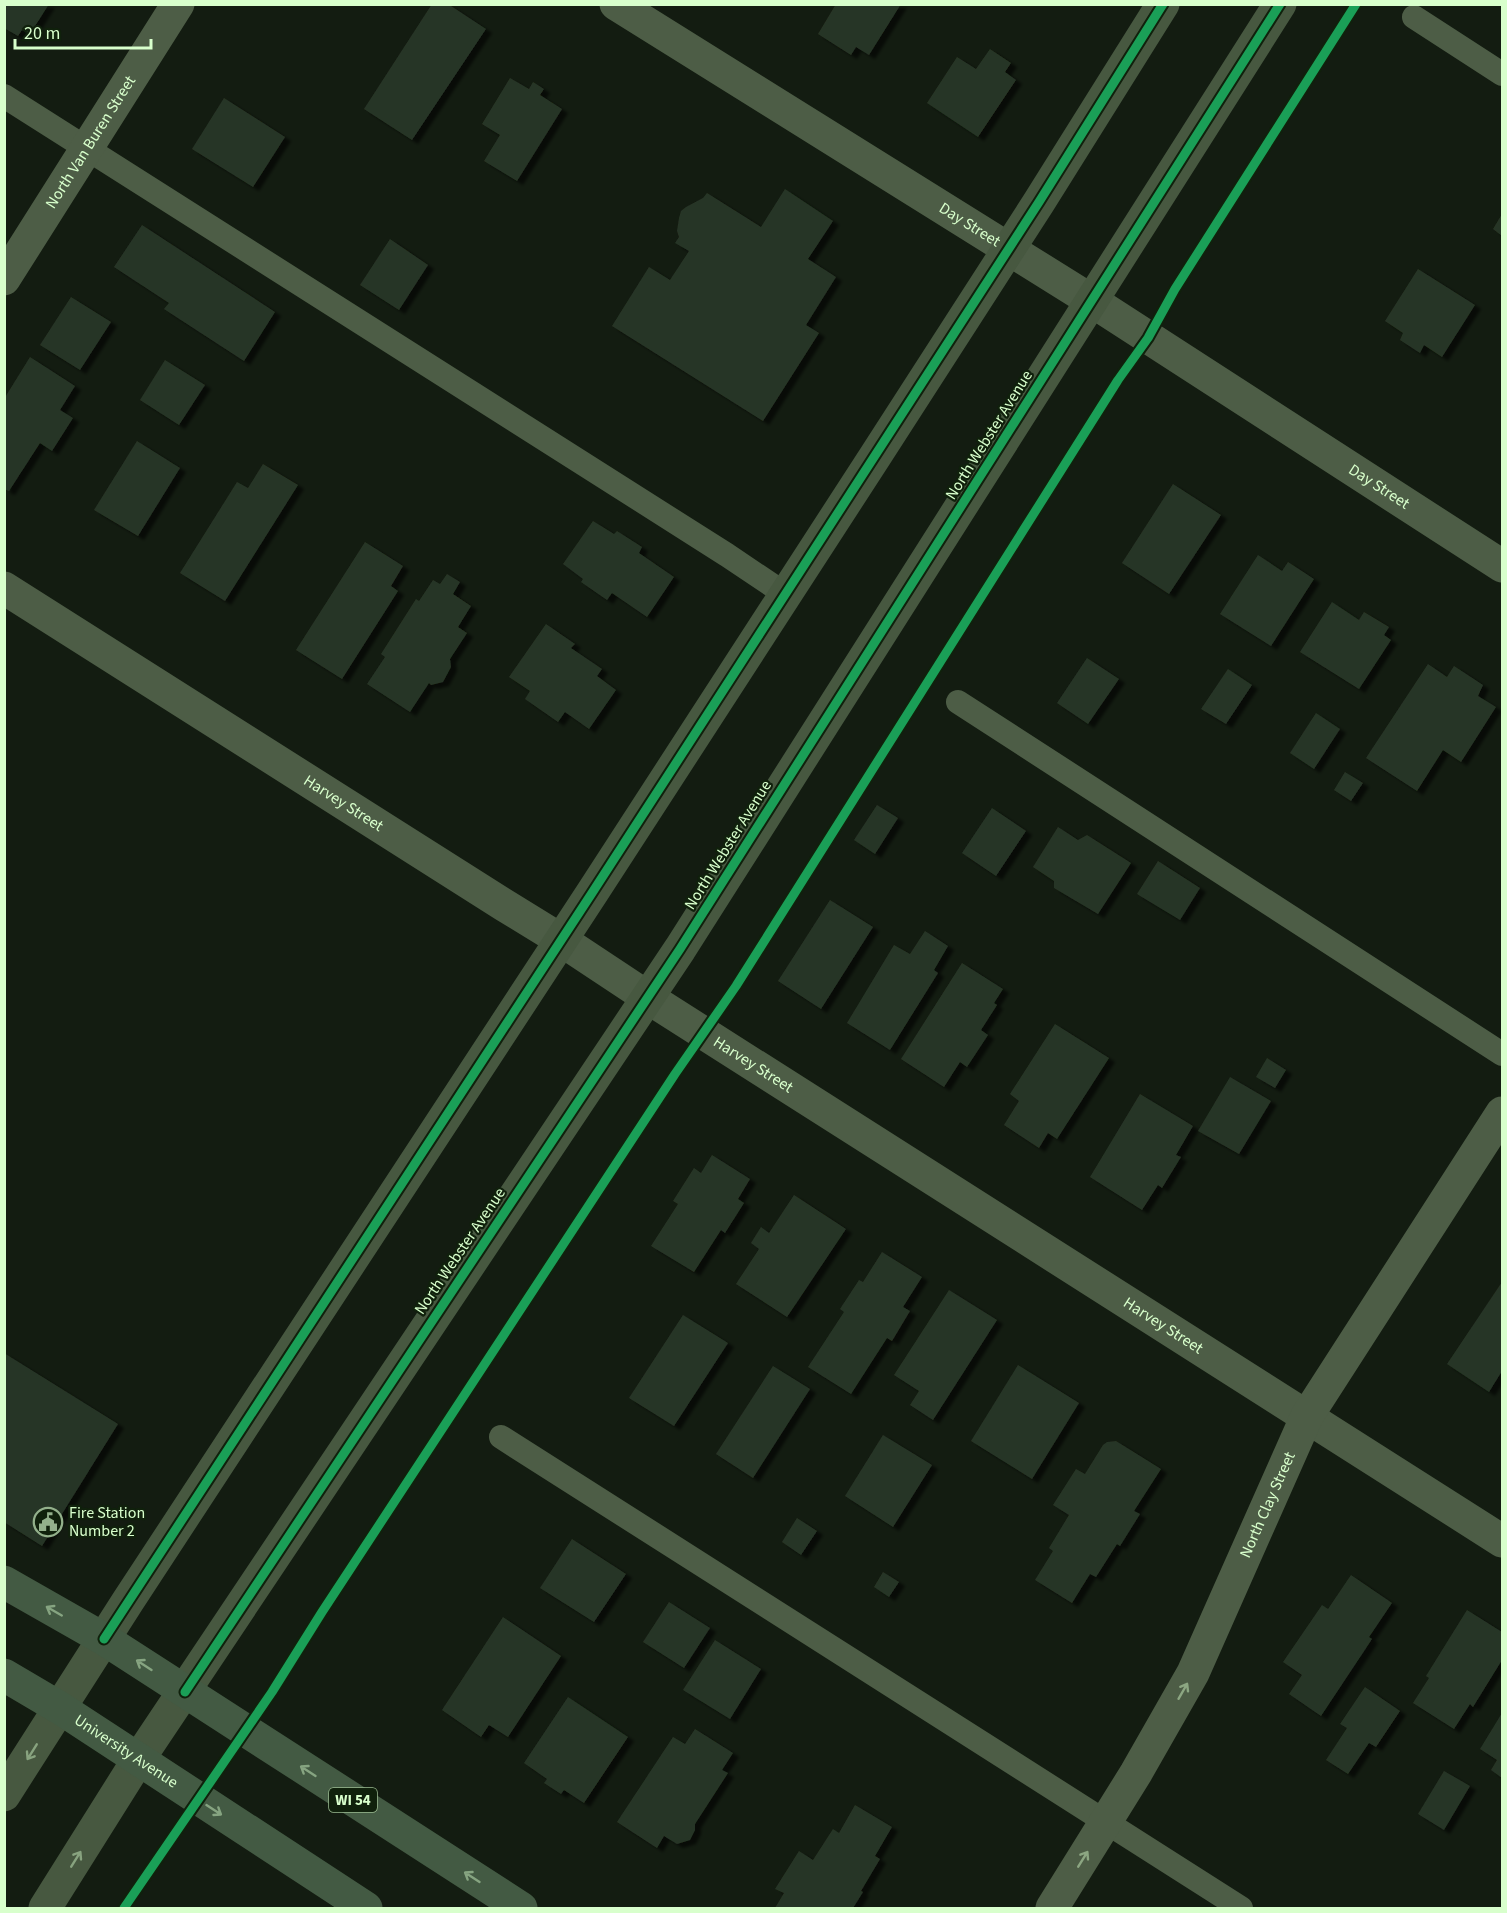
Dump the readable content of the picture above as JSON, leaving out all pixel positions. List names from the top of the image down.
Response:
{
  "streets": {
    "main road": ["North Webster Avenue", "University Avenue", "WI 54"],
    "street": [
      "North Van Buren Street",
      "Day Street",
      "Harvey Street",
      "North Clay Street"
    ]
  },
  "crossings": [
    ["Day Street", "North Webster Avenue"],
    ["North Webster Avenue", "Harvey Street"],
    ["North Webster Avenue", "University Avenue"],
    ["North Webster Avenue", "WI 54"],
    ["Harvey Street", "North Clay Street"]
  ],
  "one_way": ["North Clay Street"],
  "places": {
    "public building": ["Fire Station Number 2"]
  },
  "scale_bar": "20 m"
}
